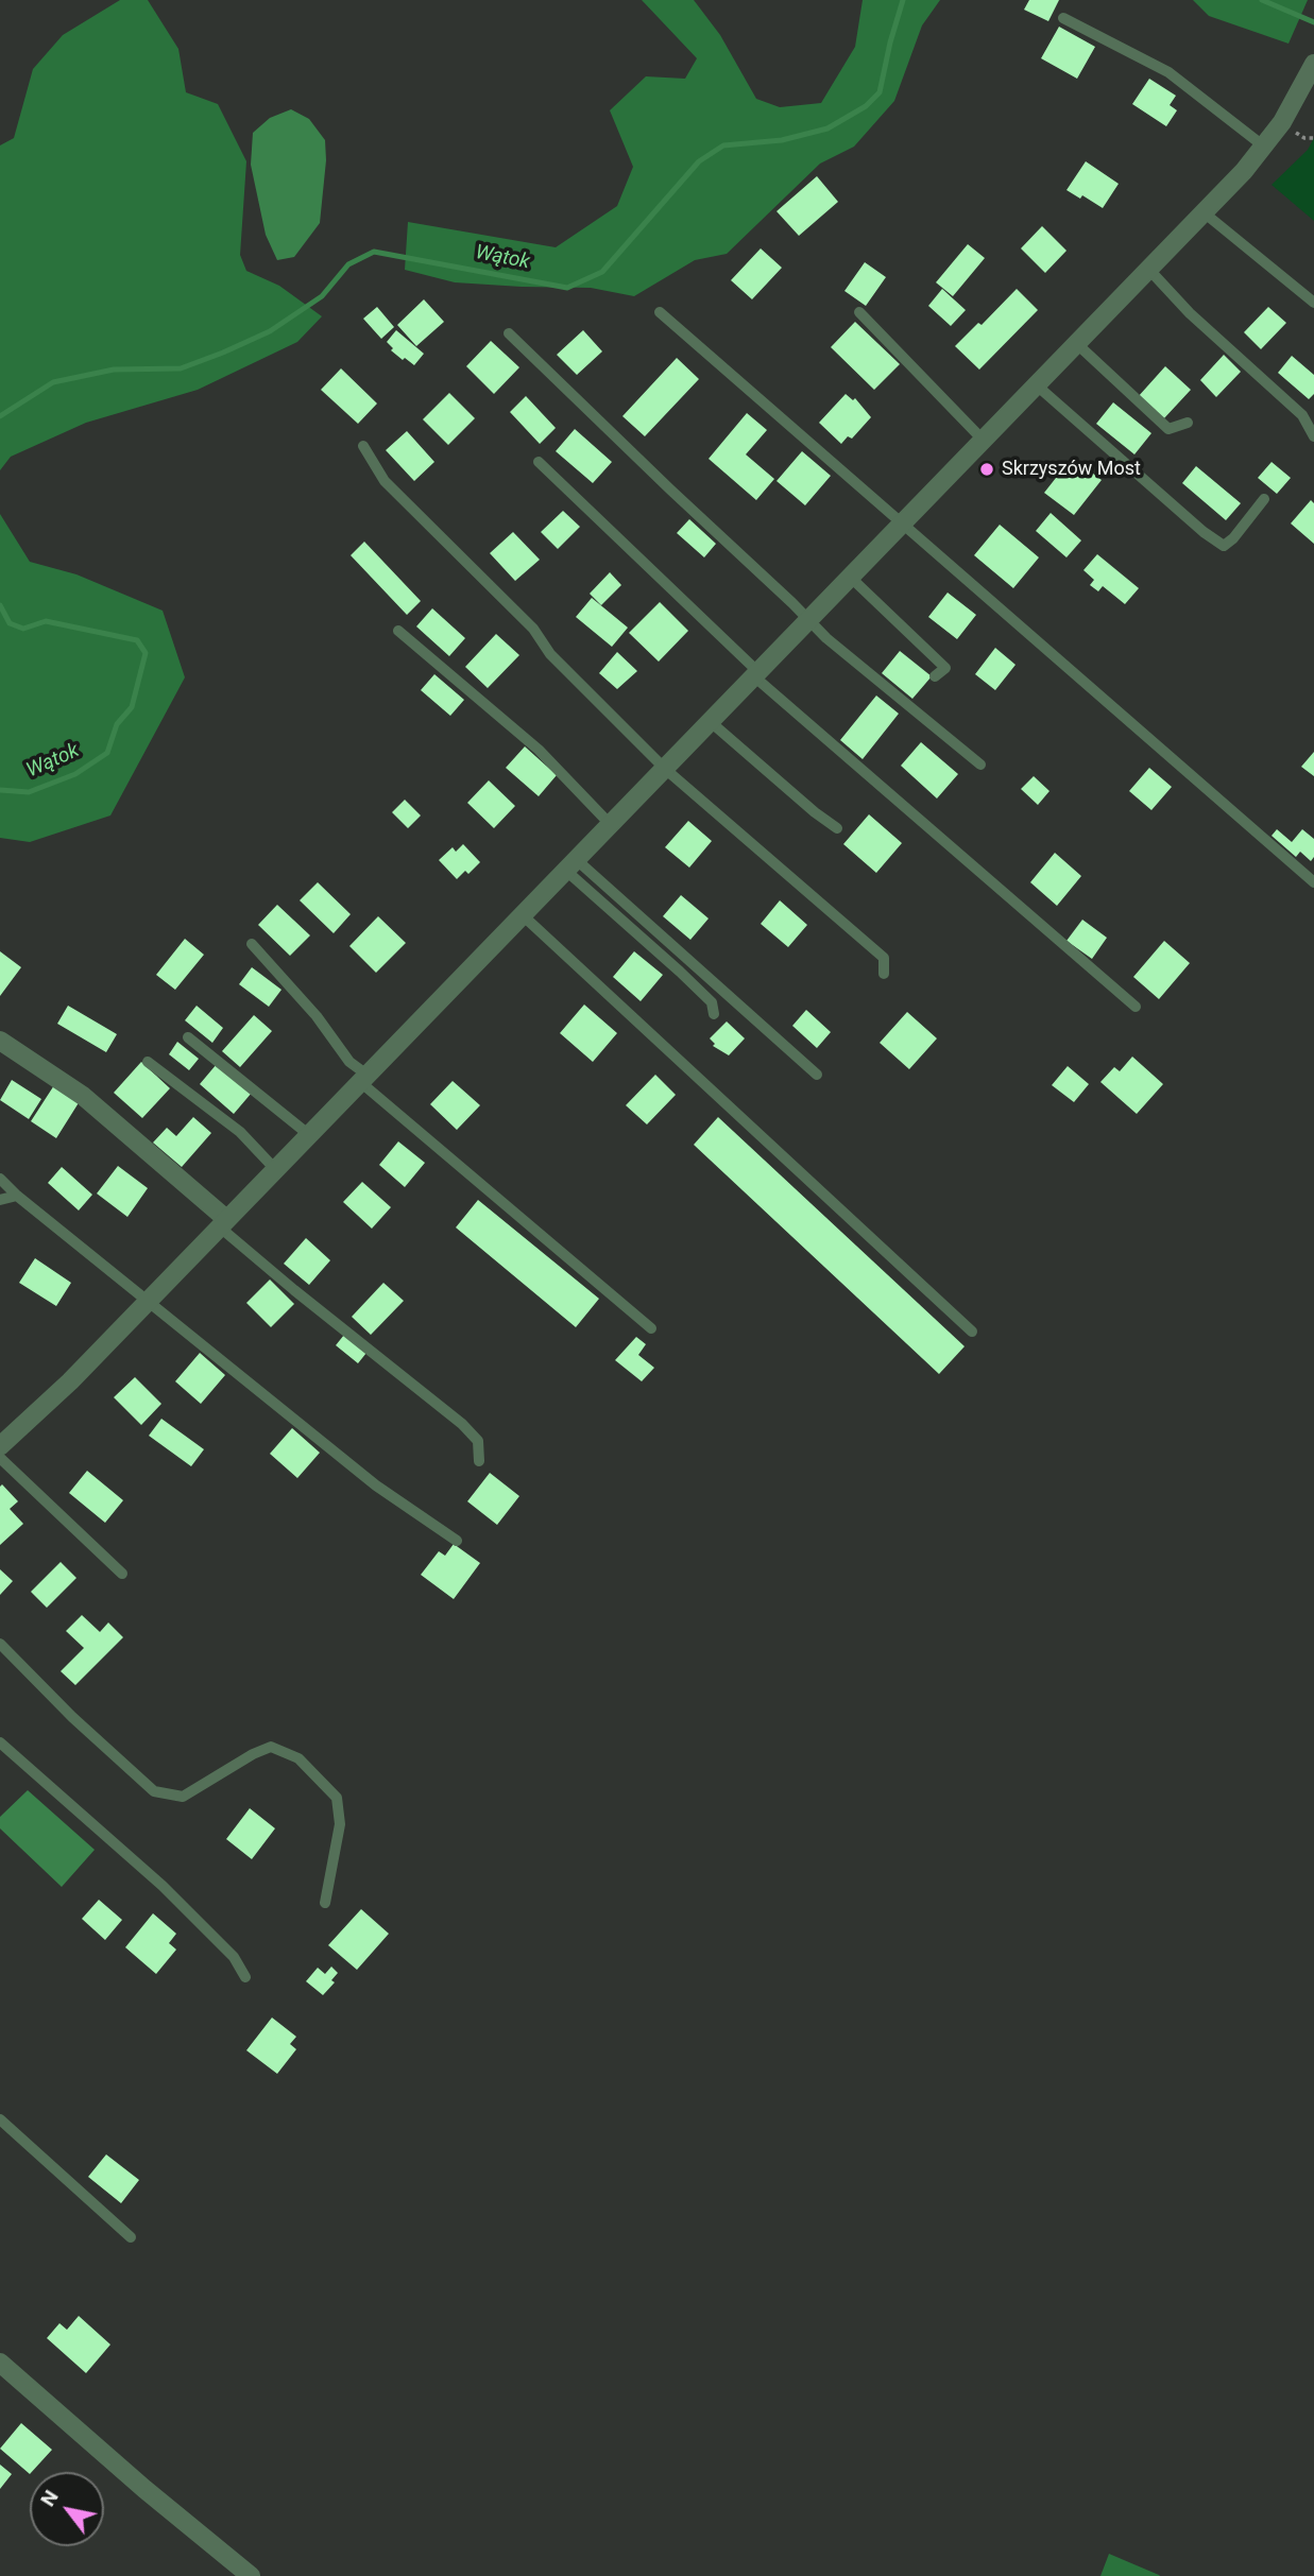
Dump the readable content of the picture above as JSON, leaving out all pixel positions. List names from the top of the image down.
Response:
{
  "water": ["Wątok"],
  "places": ["Skrzyszów Most"],
  "north": "top left"
}
